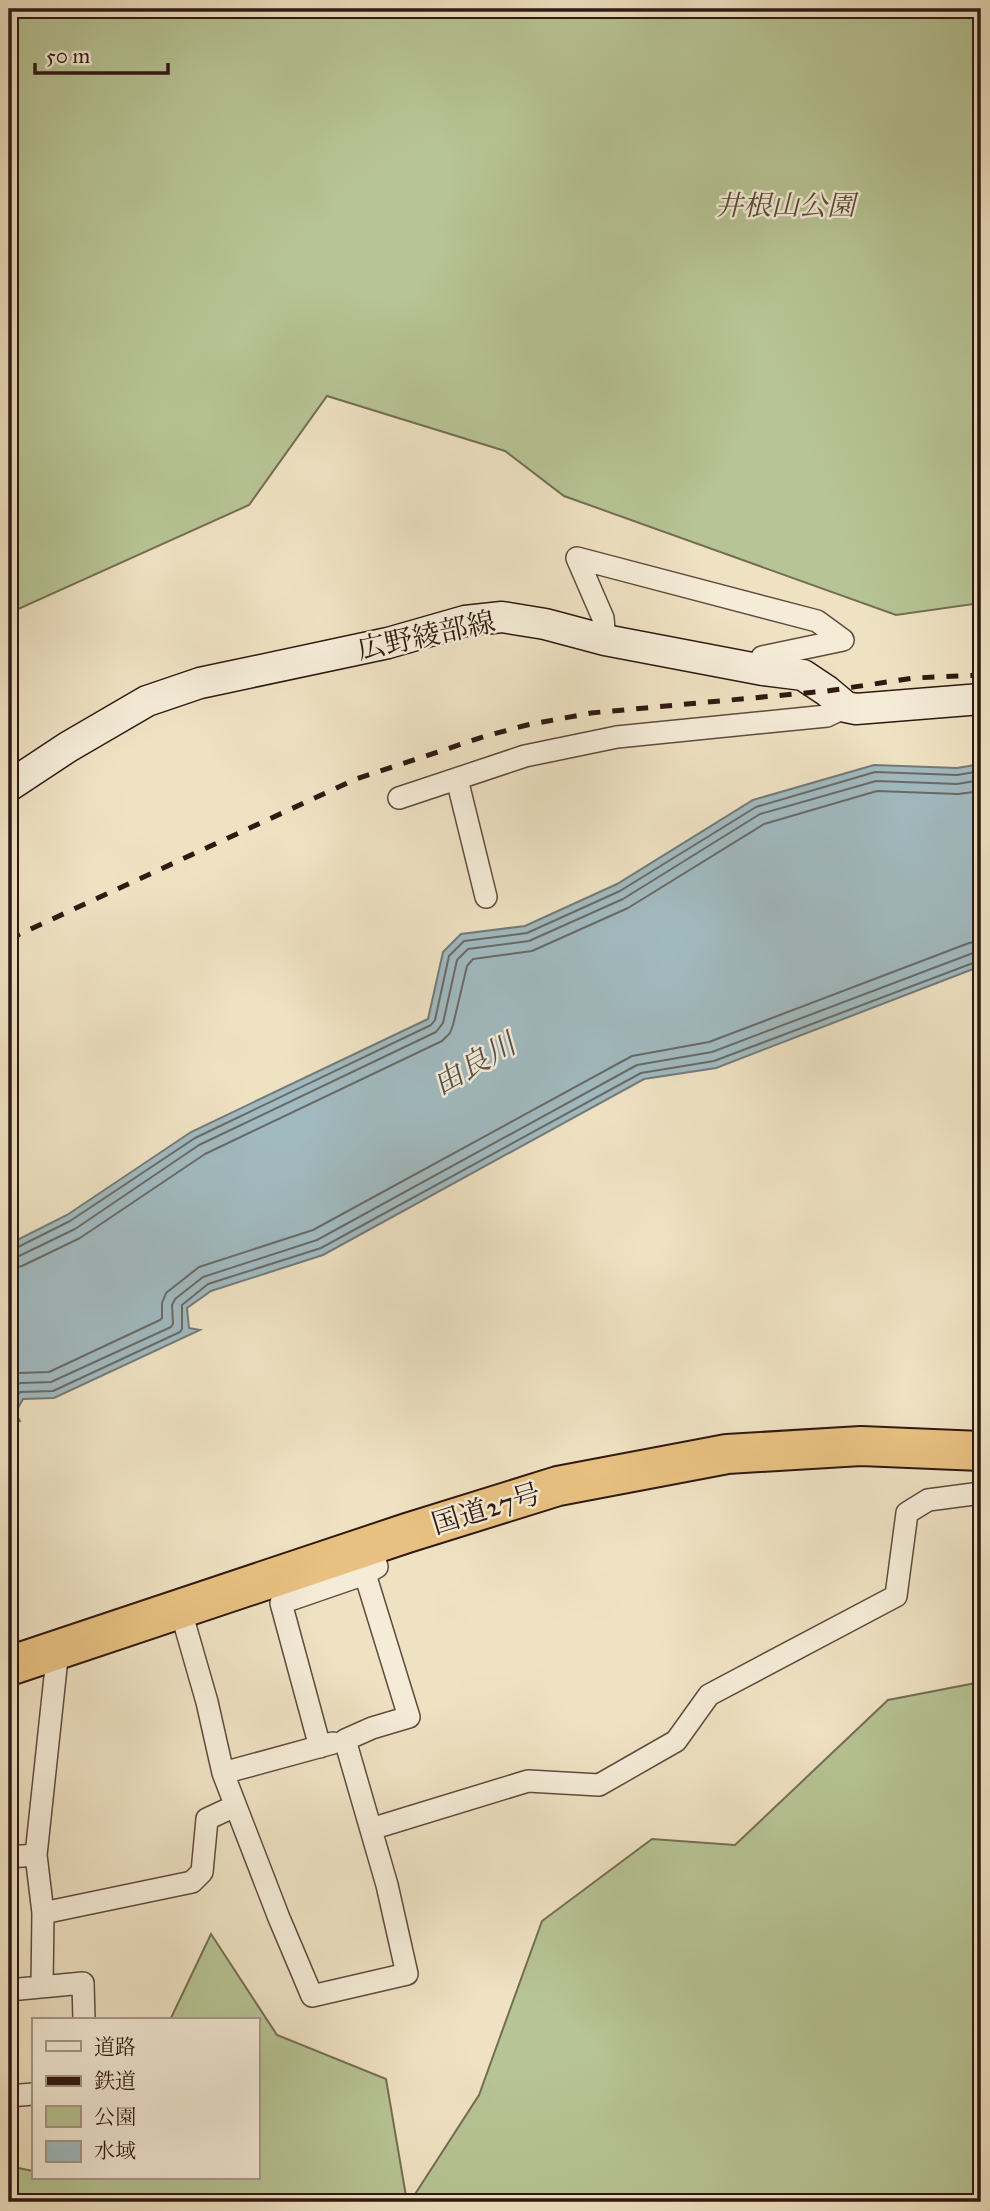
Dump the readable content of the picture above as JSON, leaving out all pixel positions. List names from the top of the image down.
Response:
{
  "streets": {
    "highway": ["国道27号"],
    "main road": ["広野綾部線"]
  },
  "water": ["由良川"],
  "parks": ["井根山公園"],
  "legend": [
    "道路",
    "鉄道",
    "公園",
    "水域"
  ],
  "scale_bar": "50 m"
}
